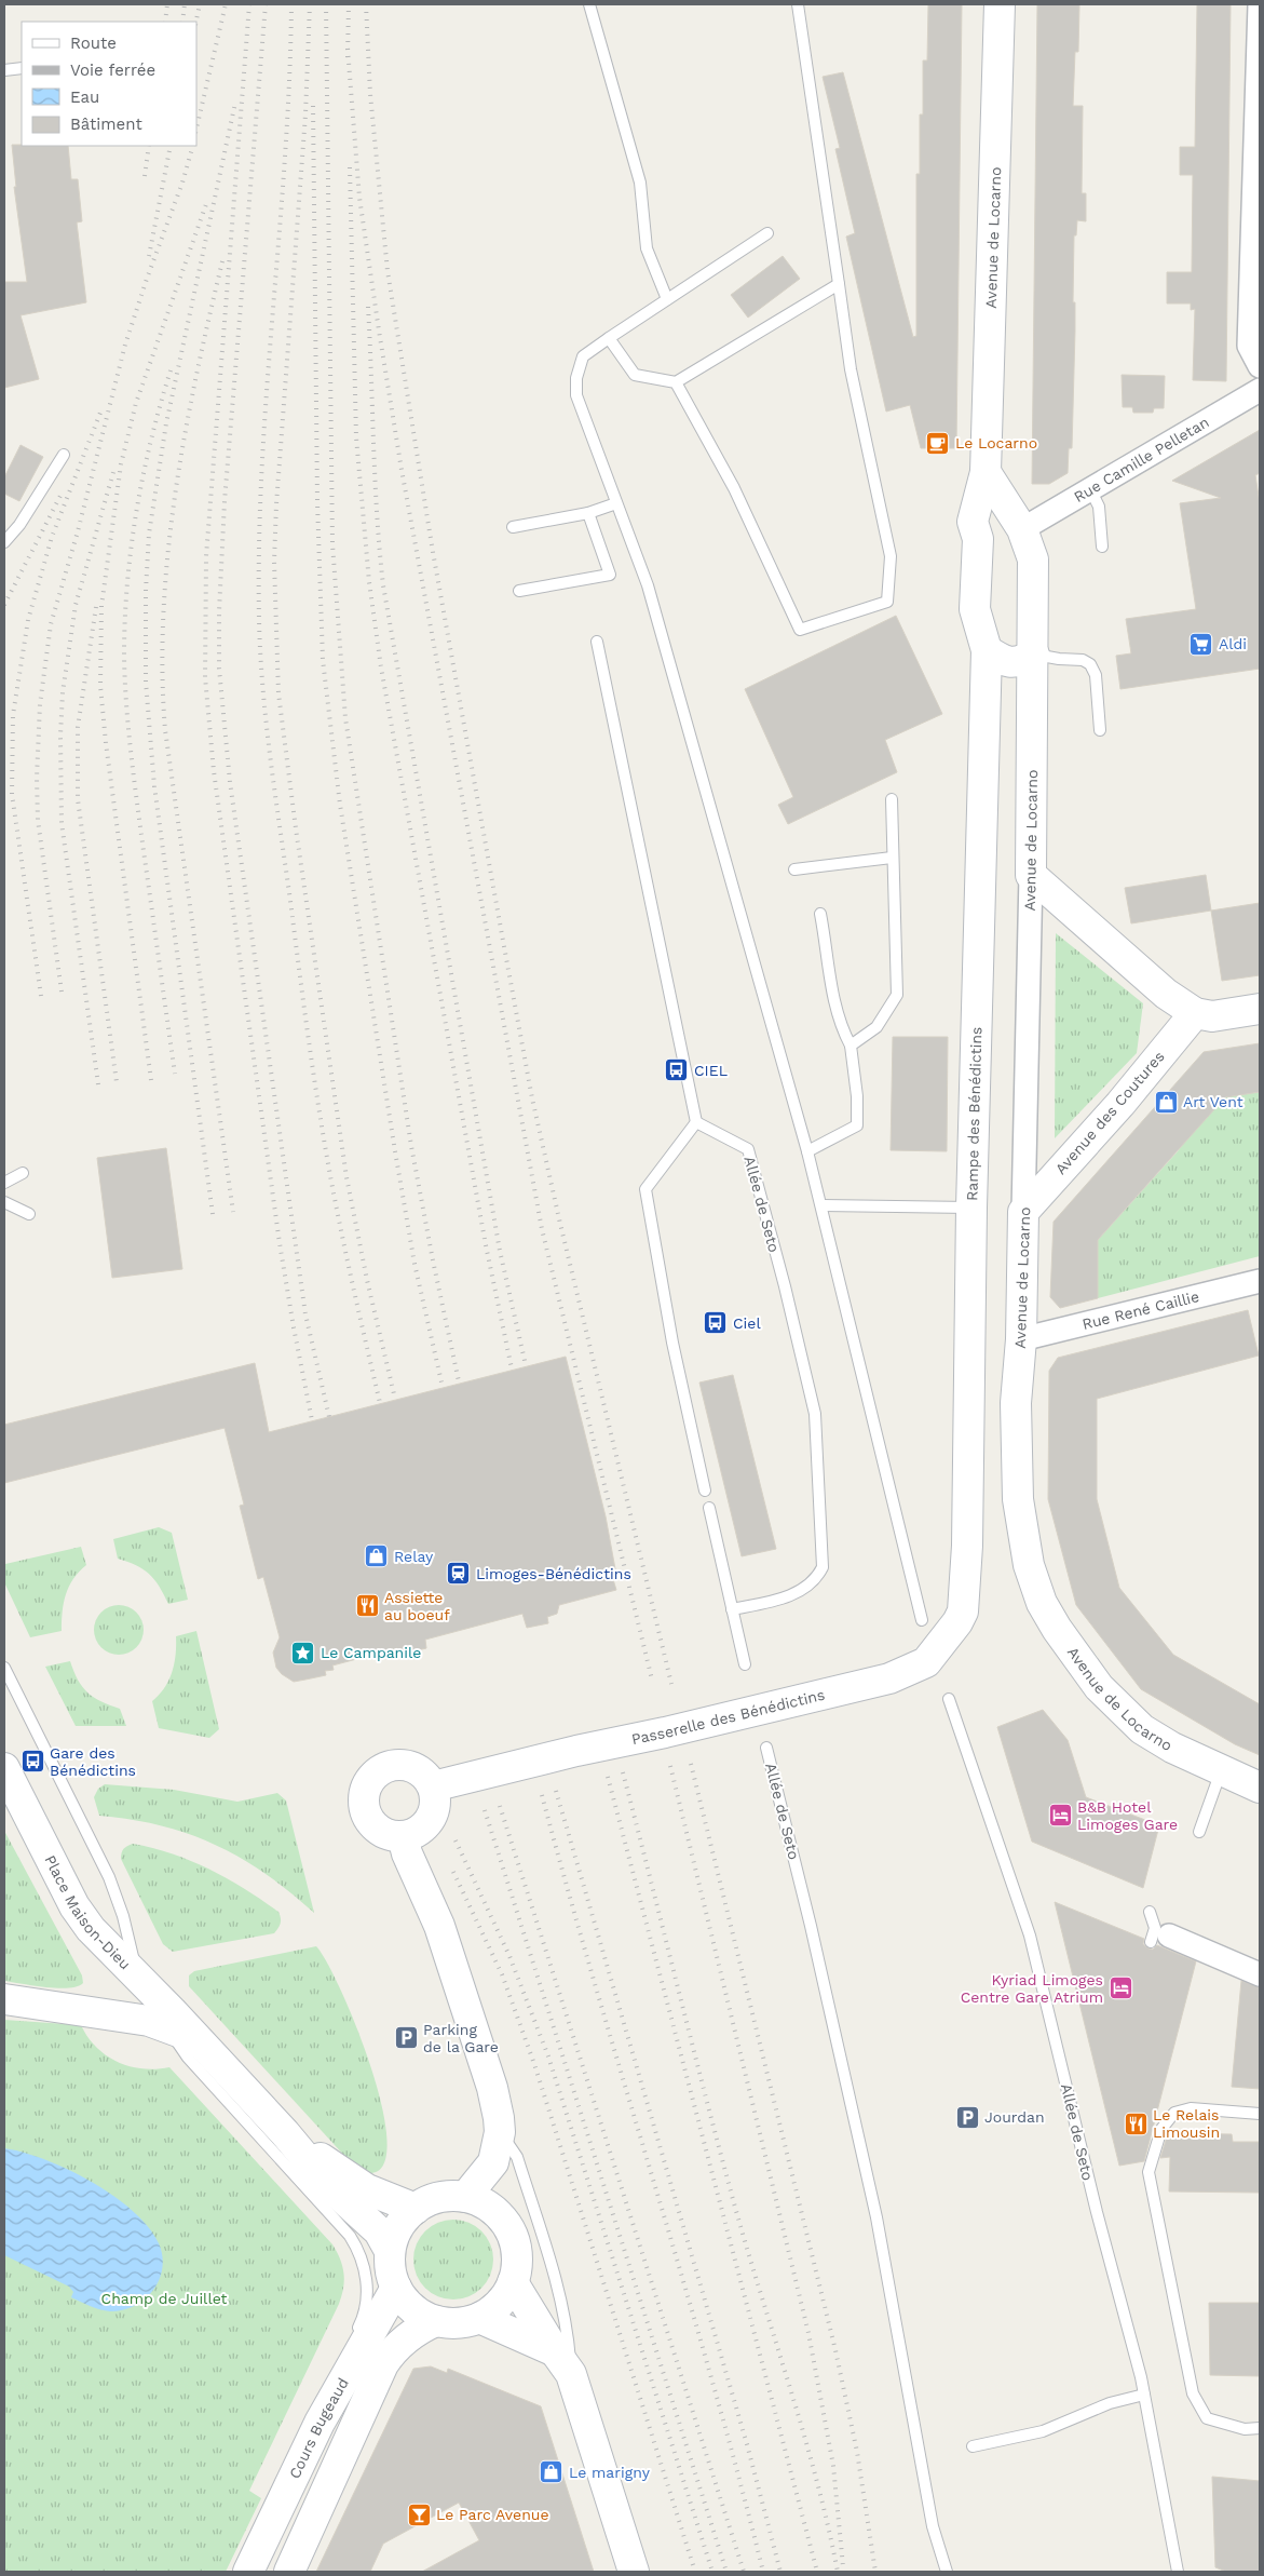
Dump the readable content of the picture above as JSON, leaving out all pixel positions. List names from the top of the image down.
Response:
{
  "streets": {
    "street": [
      "Avenue de Locarno",
      "Rue Camille Pelletan",
      "Avenue des Coutures",
      "Rampe des Bénédictins",
      "Rue René Caillie",
      "Passerelle des Bénédictins",
      "Place Maison-Dieu",
      "Cours Bugeaud"
    ],
    "lane": ["Allée de Seto"]
  },
  "crossings": [
    ["Avenue de Locarno", "Rue Camille Pelletan"],
    ["Avenue de Locarno", "Avenue des Coutures"],
    ["Avenue de Locarno", "Rampe des Bénédictins"],
    ["Avenue de Locarno", "Rue René Caillie"],
    ["Rampe des Bénédictins", "Passerelle des Bénédictins"],
    ["Place Maison-Dieu", "Cours Bugeaud"]
  ],
  "parks": ["Champ de Juillet"],
  "places": {
    "cafe": ["Le Locarno"],
    "supermarket": ["Aldi"],
    "bus stop": ["CIEL", "Ciel", "Gare des Bénédictins"],
    "shop": ["Art Vent", "Relay", "Le marigny"],
    "station": ["Limoges-Bénédictins"],
    "restaurant": ["Assiette au boeuf", "Le Relais Limousin"],
    "place": ["Le Campanile"],
    "hotel": ["B&B Hotel Limoges Gare", "Kyriad Limoges Centre Gare Atrium"],
    "parking": ["Parking de la Gare", "Jourdan"],
    "bar": ["Le Parc Avenue"]
  },
  "legend": [
    "Route",
    "Voie ferrée",
    "Eau",
    "Bâtiment"
  ]
}
